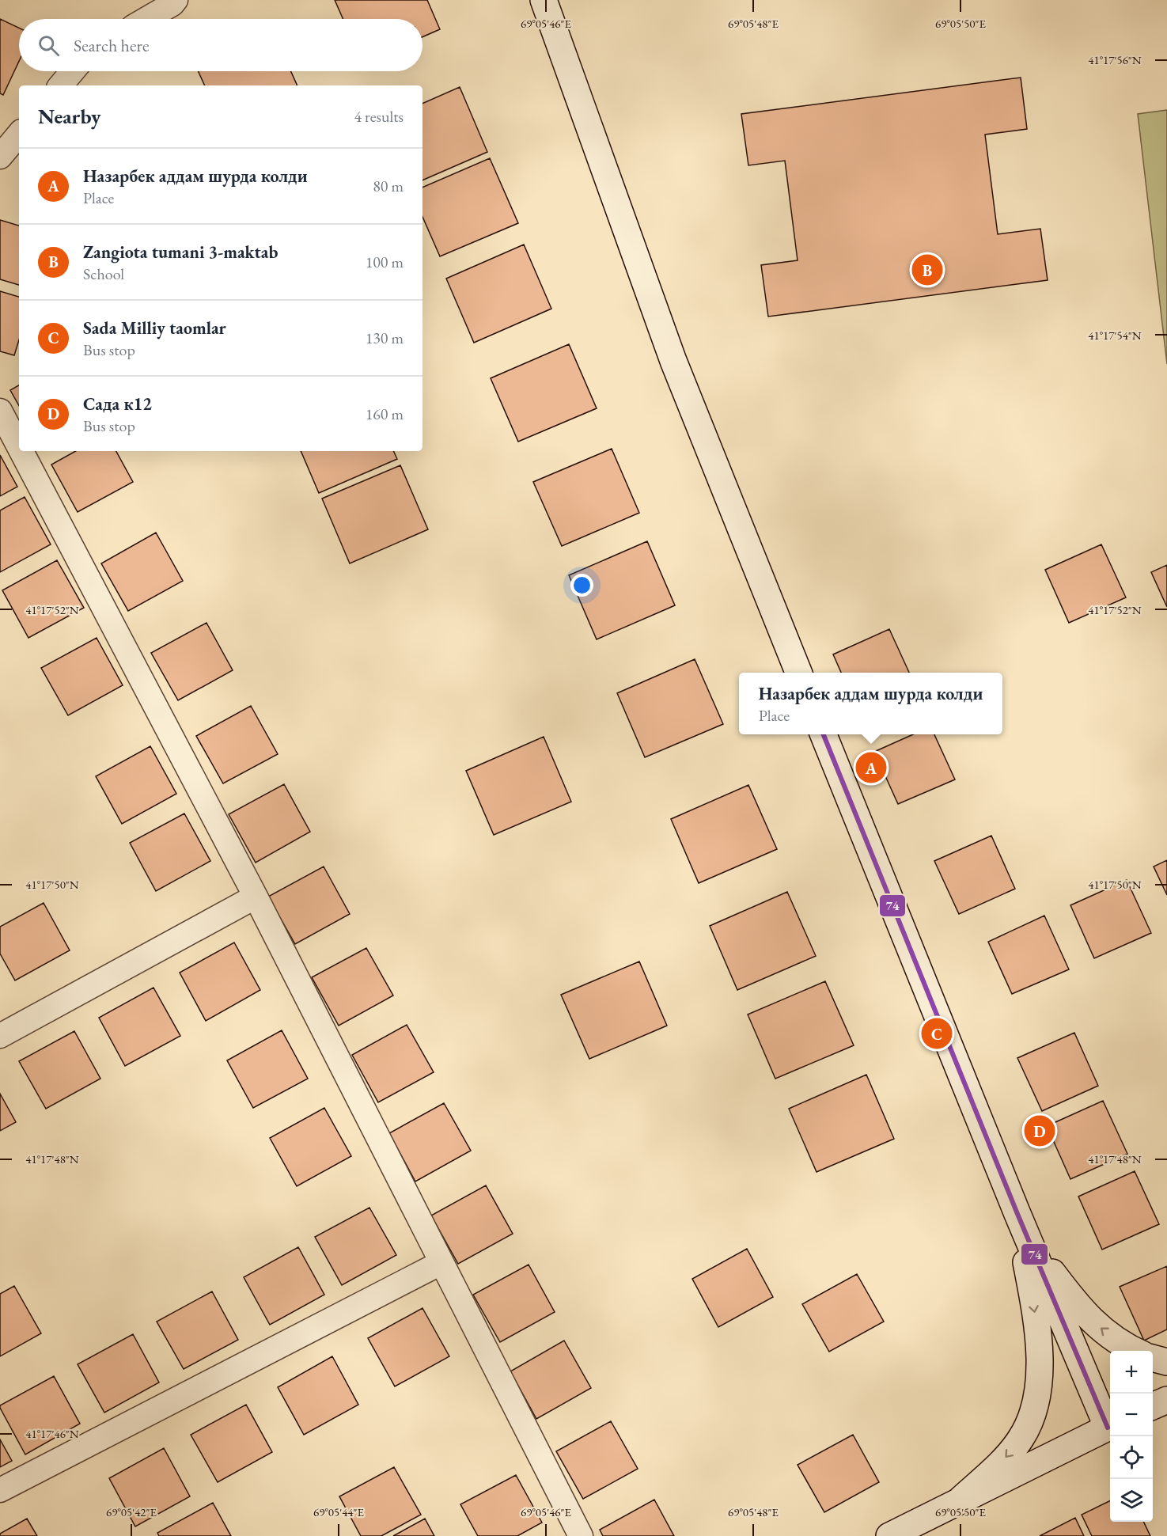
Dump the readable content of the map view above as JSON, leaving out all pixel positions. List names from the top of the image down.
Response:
{
  "lines": ["transit line 74"],
  "page": {
    "search": "Search here",
    "heading": ["Nearby", "4 results"],
    "list": [
      {
        "mark": "A",
        "name": "Назарбек аддам шурда колди",
        "note": "Place",
        "value": "80 m"
      },
      {
        "mark": "B",
        "name": "Zangiota tumani 3-maktab",
        "note": "School",
        "value": "100 m"
      },
      {
        "mark": "C",
        "name": "Sada Milliy taomlar",
        "note": "Bus stop",
        "value": "130 m"
      },
      {
        "mark": "D",
        "name": "Сада к12",
        "note": "Bus stop",
        "value": "160 m"
      }
    ],
    "pins": [
      "B",
      "A",
      "C",
      "D"
    ],
    "popup": ["Назарбек аддам шурда колди", "Place"],
    "map_buttons": ["+", "−"]
  },
  "coordinates": [
    "69°05'46\"E",
    "69°05'48\"E",
    "69°05'50\"E",
    "41°17'56\"N",
    "41°17'54\"N",
    "41°17'52\"N",
    "41°17'50\"N",
    "41°17'48\"N",
    "41°17'46\"N",
    "69°05'42\"E",
    "69°05'44\"E"
  ]
}
